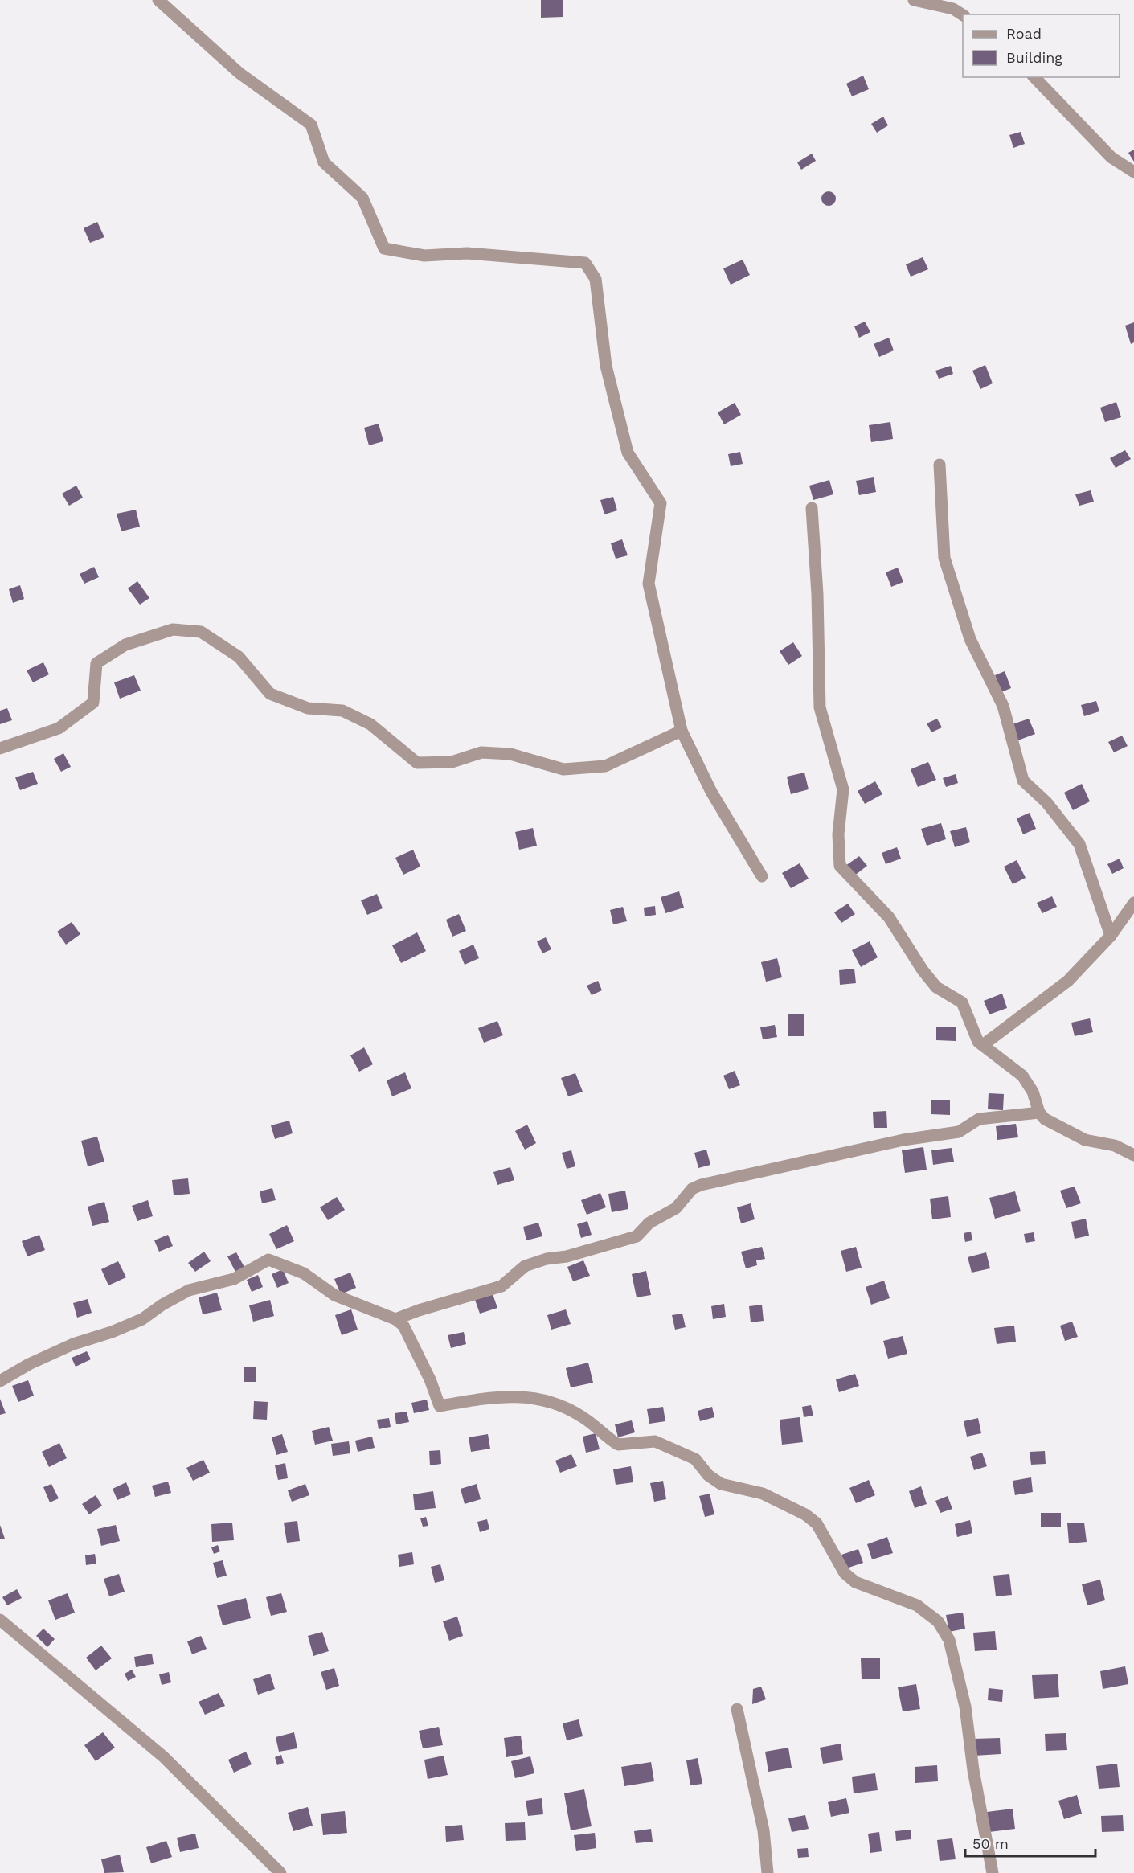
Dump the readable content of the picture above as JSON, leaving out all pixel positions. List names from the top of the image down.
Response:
{
  "legend": ["Road", "Building"],
  "scale_bar": "50 m"
}
